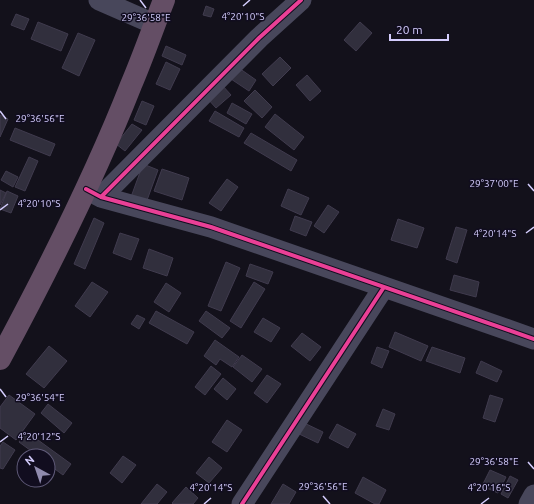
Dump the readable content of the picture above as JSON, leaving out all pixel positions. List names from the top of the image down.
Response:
{
  "scale_bar": "20 m",
  "north": "top left",
  "coordinates": [
    "4°20'10\"S",
    "29°36'58\"E",
    "29°36'56\"E",
    "29°37'00\"E",
    "4°20'14\"S",
    "29°36'54\"E",
    "4°20'12\"S",
    "4°20'16\"S"
  ]
}
